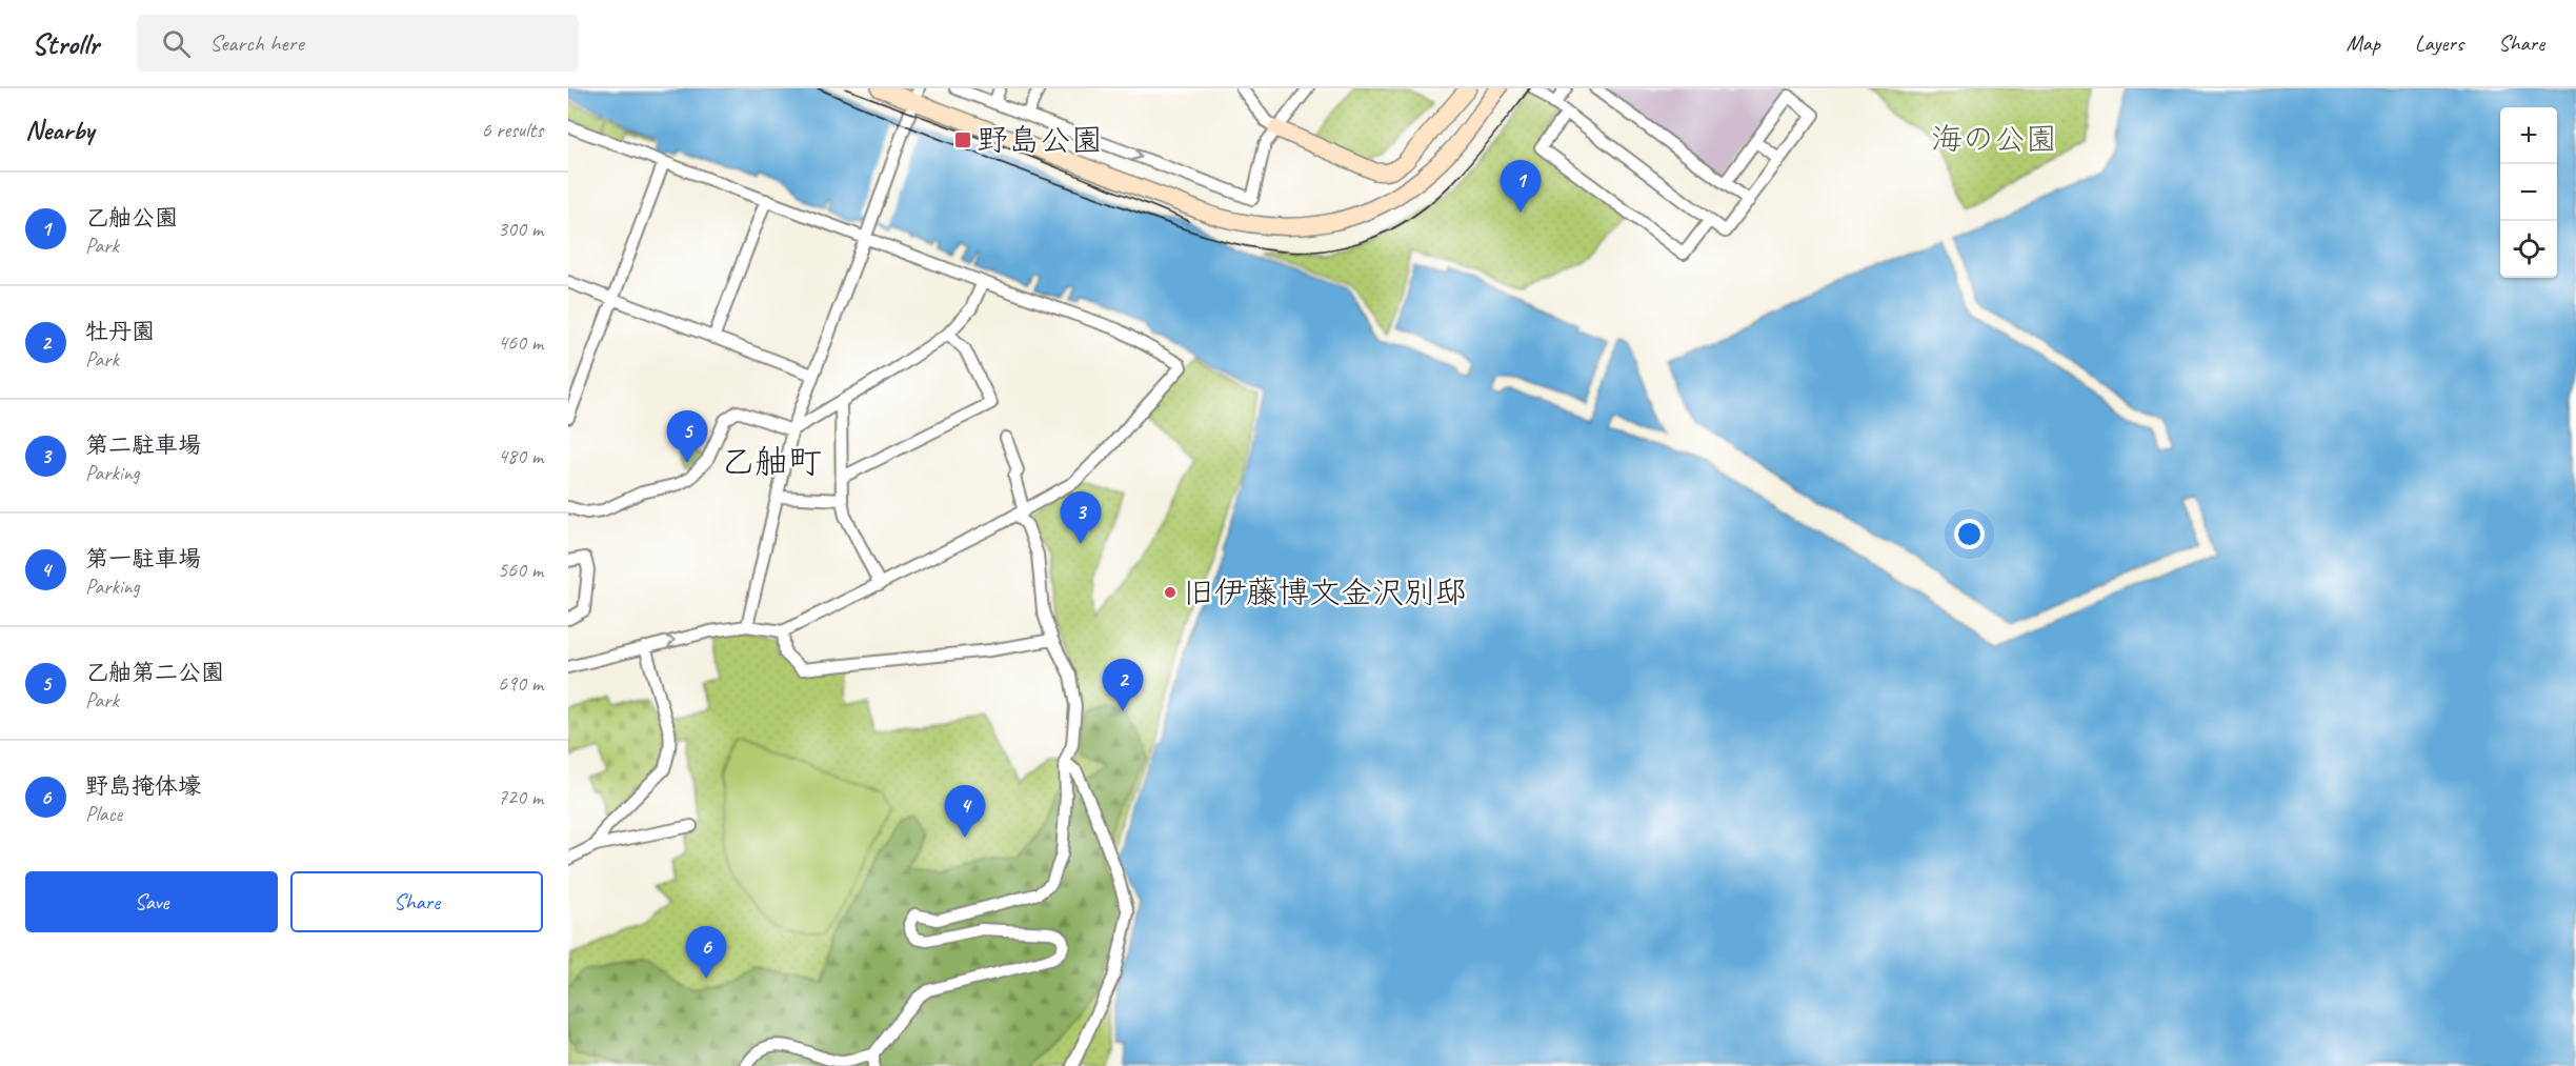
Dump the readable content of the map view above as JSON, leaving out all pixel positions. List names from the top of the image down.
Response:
{
  "districts": ["乙舳町"],
  "parks": ["海の公園"],
  "places": {
    "transit": ["野島公園"],
    "other": ["旧伊藤博文金沢別邸"]
  },
  "page": {
    "header": "Strollr",
    "search": "Search here",
    "nav": ["Map", "Layers", "Share"],
    "heading": ["Nearby", "6 results"],
    "map_buttons": ["+", "−"],
    "pins": [
      "1",
      "5",
      "3",
      "2",
      "4",
      "6"
    ],
    "list": [
      {
        "mark": "1",
        "name": "乙舳公園",
        "note": "Park",
        "value": "300 m"
      },
      {
        "mark": "2",
        "name": "牡丹園",
        "note": "Park",
        "value": "460 m"
      },
      {
        "mark": "3",
        "name": "第二駐車場",
        "note": "Parking",
        "value": "480 m"
      },
      {
        "mark": "4",
        "name": "第一駐車場",
        "note": "Parking",
        "value": "560 m"
      },
      {
        "mark": "5",
        "name": "乙舳第二公園",
        "note": "Park",
        "value": "690 m"
      },
      {
        "mark": "6",
        "name": "野島掩体壕",
        "note": "Place",
        "value": "720 m"
      }
    ],
    "buttons": ["Save", "Share"]
  }
}
